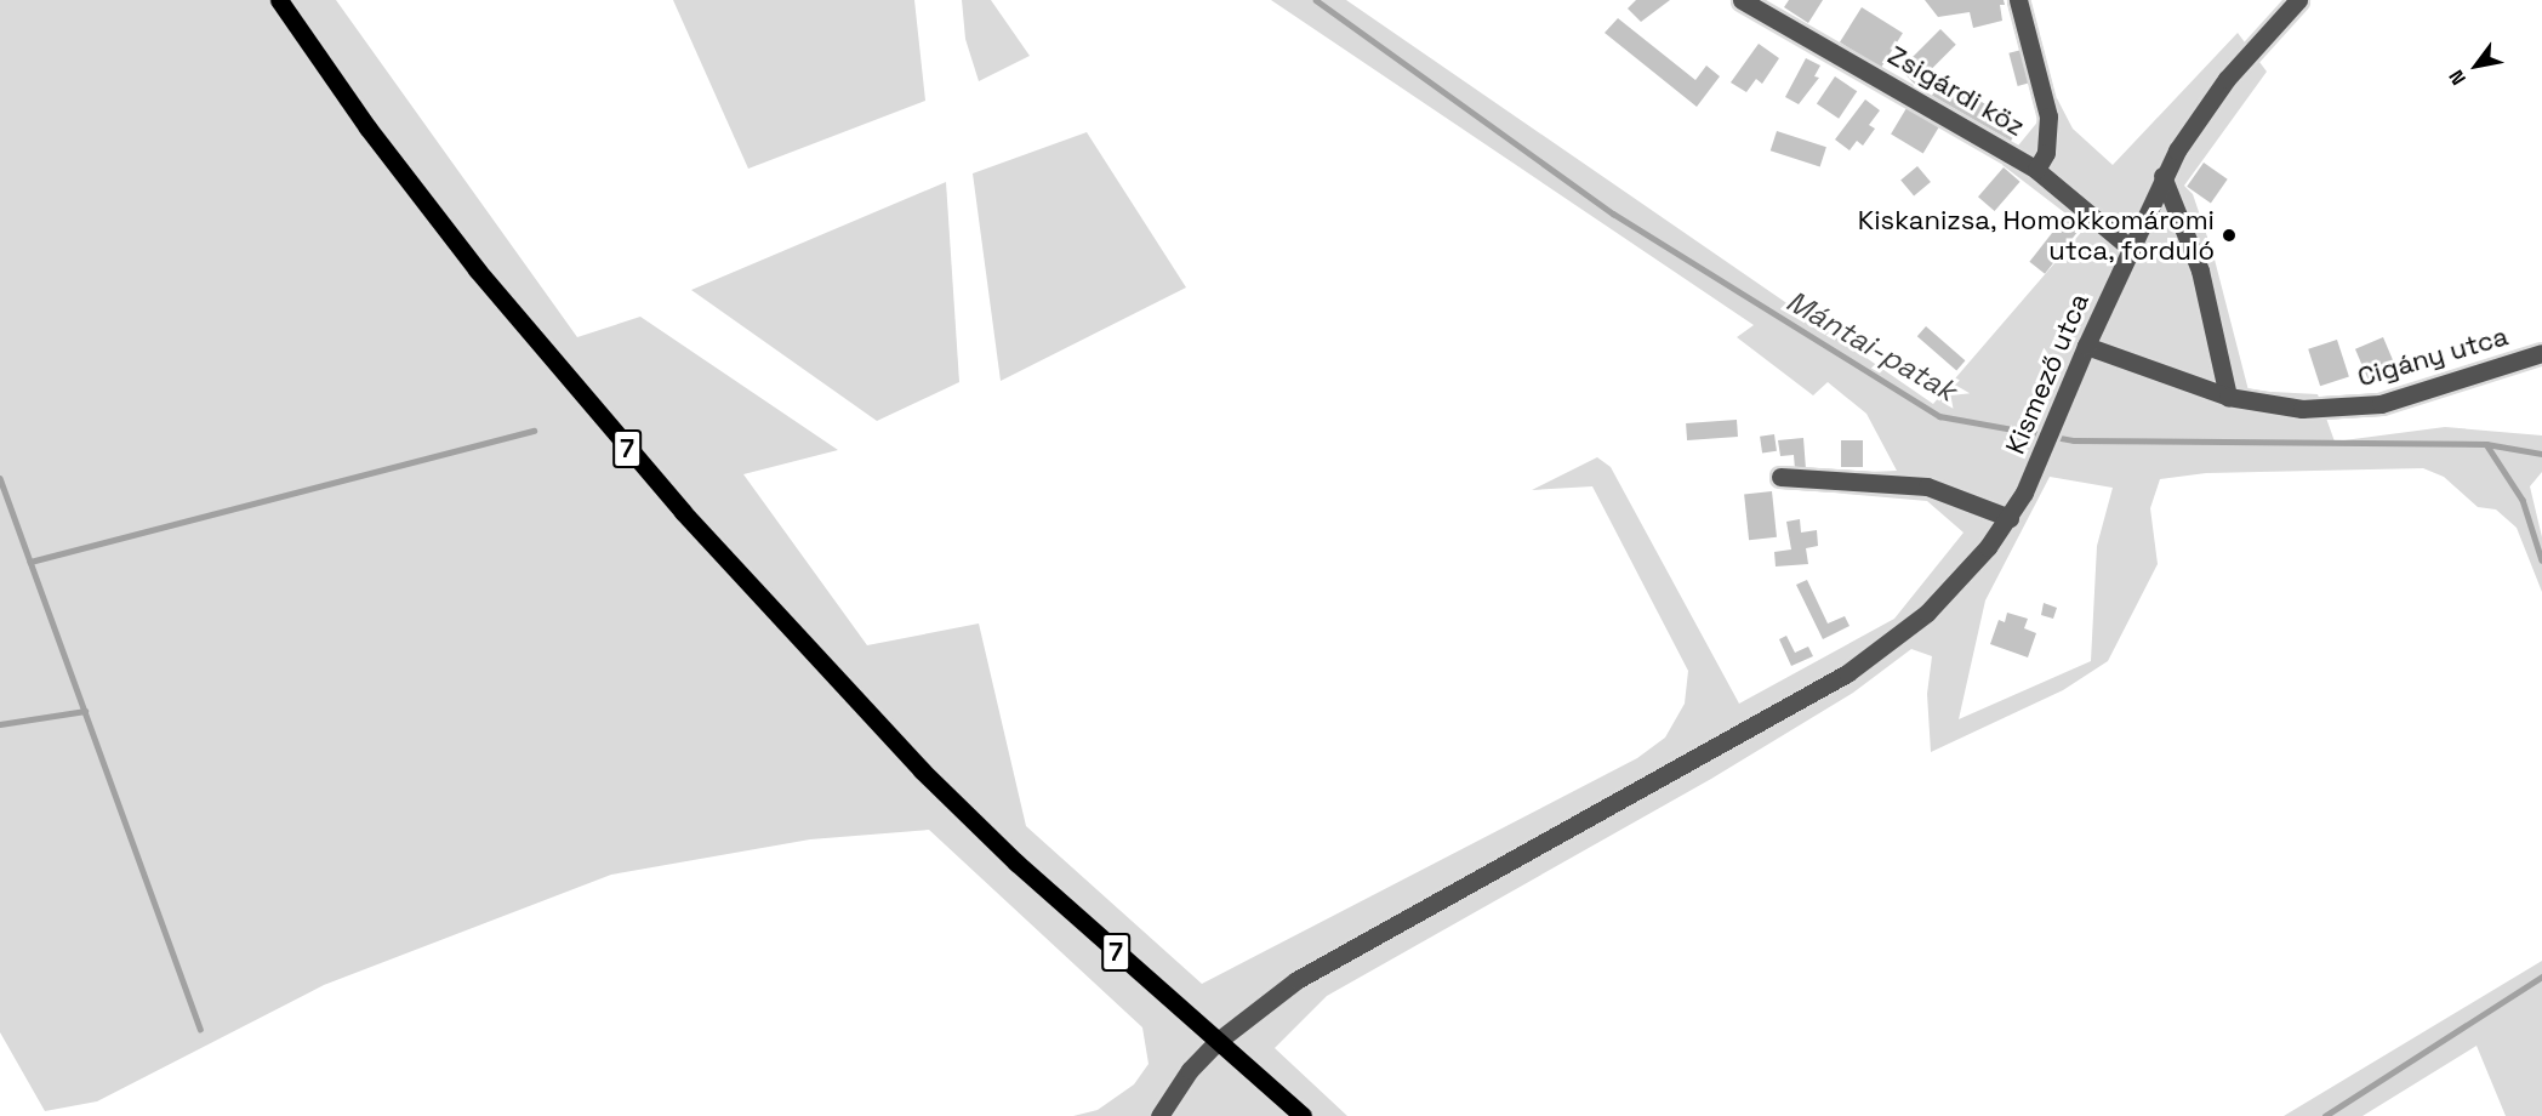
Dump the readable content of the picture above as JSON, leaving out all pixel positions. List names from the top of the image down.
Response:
{
  "streets": {
    "main road": ["7"],
    "street": ["Zsigárdi köz", "Cigány utca", "Kismező utca"]
  },
  "crossings": [
    ["Zsigárdi köz", "Kismező utca"],
    ["Cigány utca", "Kismező utca"],
    ["Kismező utca", "7"]
  ],
  "water": ["Mántai-patak"],
  "places": ["Kiskanizsa, Homokkomáromi utca, forduló"],
  "north": "bottom left"
}
